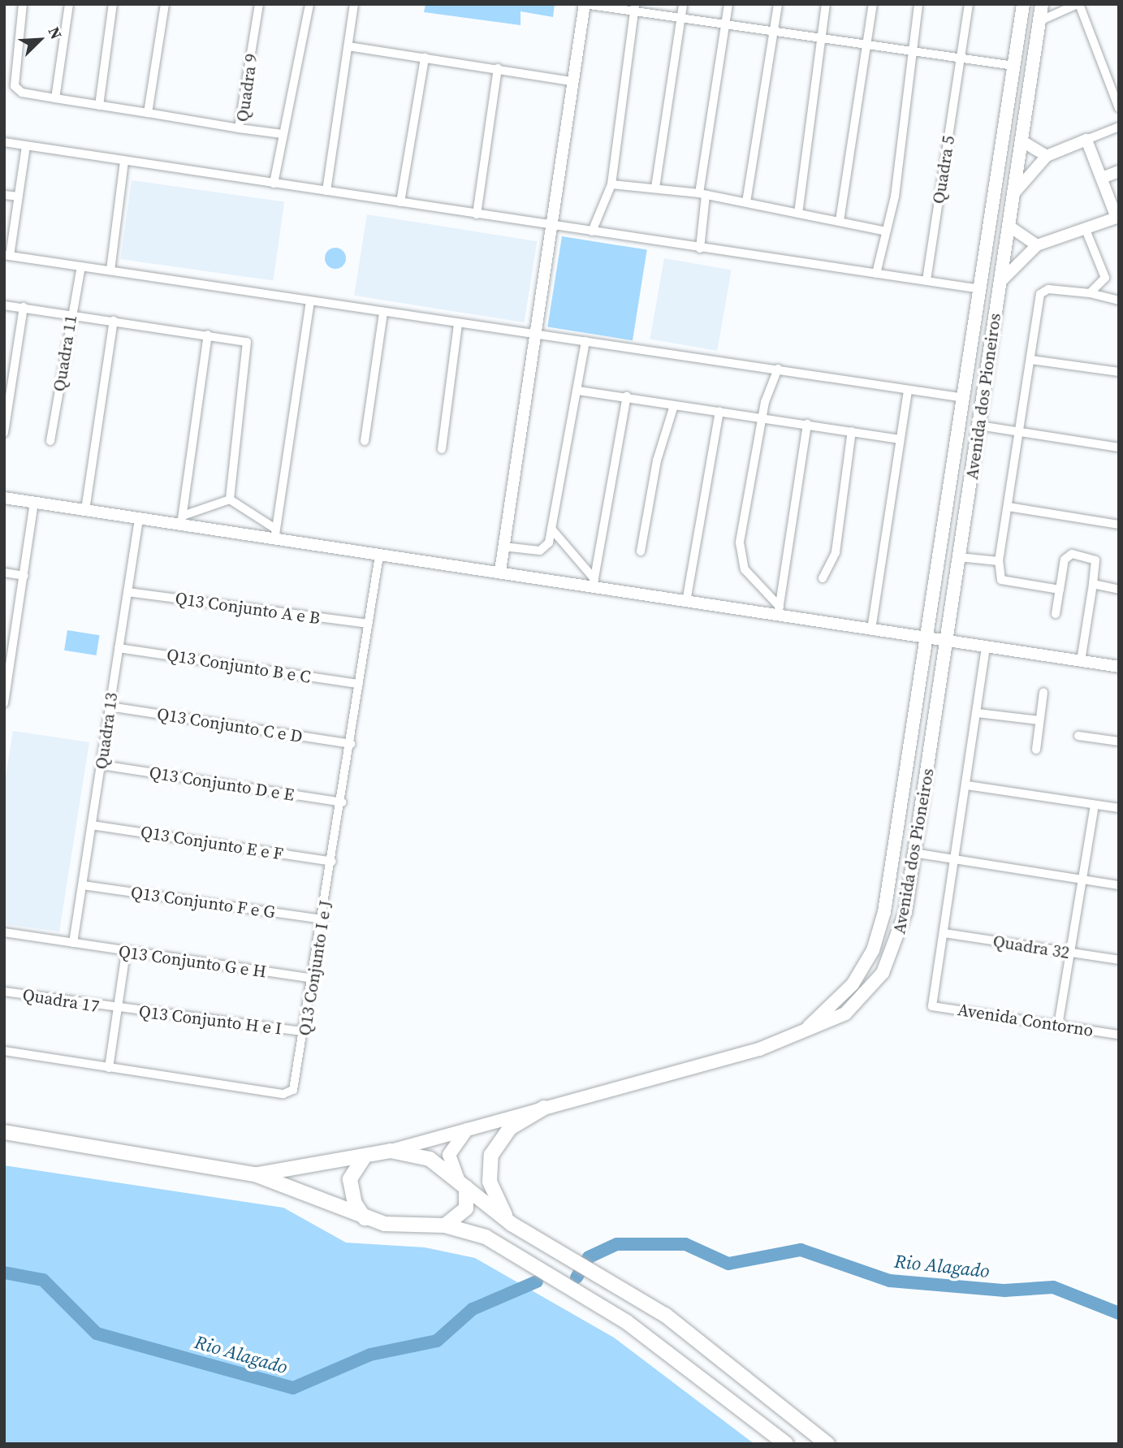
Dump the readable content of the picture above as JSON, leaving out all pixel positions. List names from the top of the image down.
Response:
{
  "streets": {
    "main road": ["Avenida dos Pioneiros"],
    "street": [
      "Quadra 9",
      "Quadra 5",
      "Quadra 11",
      "Q13 Conjunto A e B",
      "Q13 Conjunto B e C",
      "Q13 Conjunto C e D",
      "Quadra 13",
      "Q13 Conjunto D e E",
      "Q13 Conjunto E e F",
      "Q13 Conjunto F e G",
      "Quadra 32",
      "Q13 Conjunto G e H",
      "Q13 Conjunto I e J",
      "Quadra 17",
      "Q13 Conjunto H e I",
      "Avenida Contorno"
    ]
  },
  "crossings": [
    ["Q13 Conjunto A e B", "Quadra 13"],
    ["Q13 Conjunto A e B", "Q13 Conjunto I e J"],
    ["Q13 Conjunto B e C", "Quadra 13"],
    ["Q13 Conjunto B e C", "Q13 Conjunto I e J"],
    ["Q13 Conjunto C e D", "Quadra 13"],
    ["Q13 Conjunto C e D", "Q13 Conjunto I e J"],
    ["Quadra 13", "Q13 Conjunto D e E"],
    ["Quadra 13", "Q13 Conjunto E e F"],
    ["Quadra 13", "Q13 Conjunto F e G"],
    ["Quadra 13", "Q13 Conjunto G e H"],
    ["Q13 Conjunto D e E", "Q13 Conjunto I e J"],
    ["Q13 Conjunto E e F", "Q13 Conjunto I e J"],
    ["Q13 Conjunto F e G", "Q13 Conjunto I e J"],
    ["Quadra 32", "Avenida Contorno"],
    ["Q13 Conjunto G e H", "Q13 Conjunto I e J"],
    ["Q13 Conjunto I e J", "Q13 Conjunto H e I"],
    ["Quadra 17", "Q13 Conjunto H e I"]
  ],
  "water": ["Rio Alagado"],
  "north": "top right"
}
